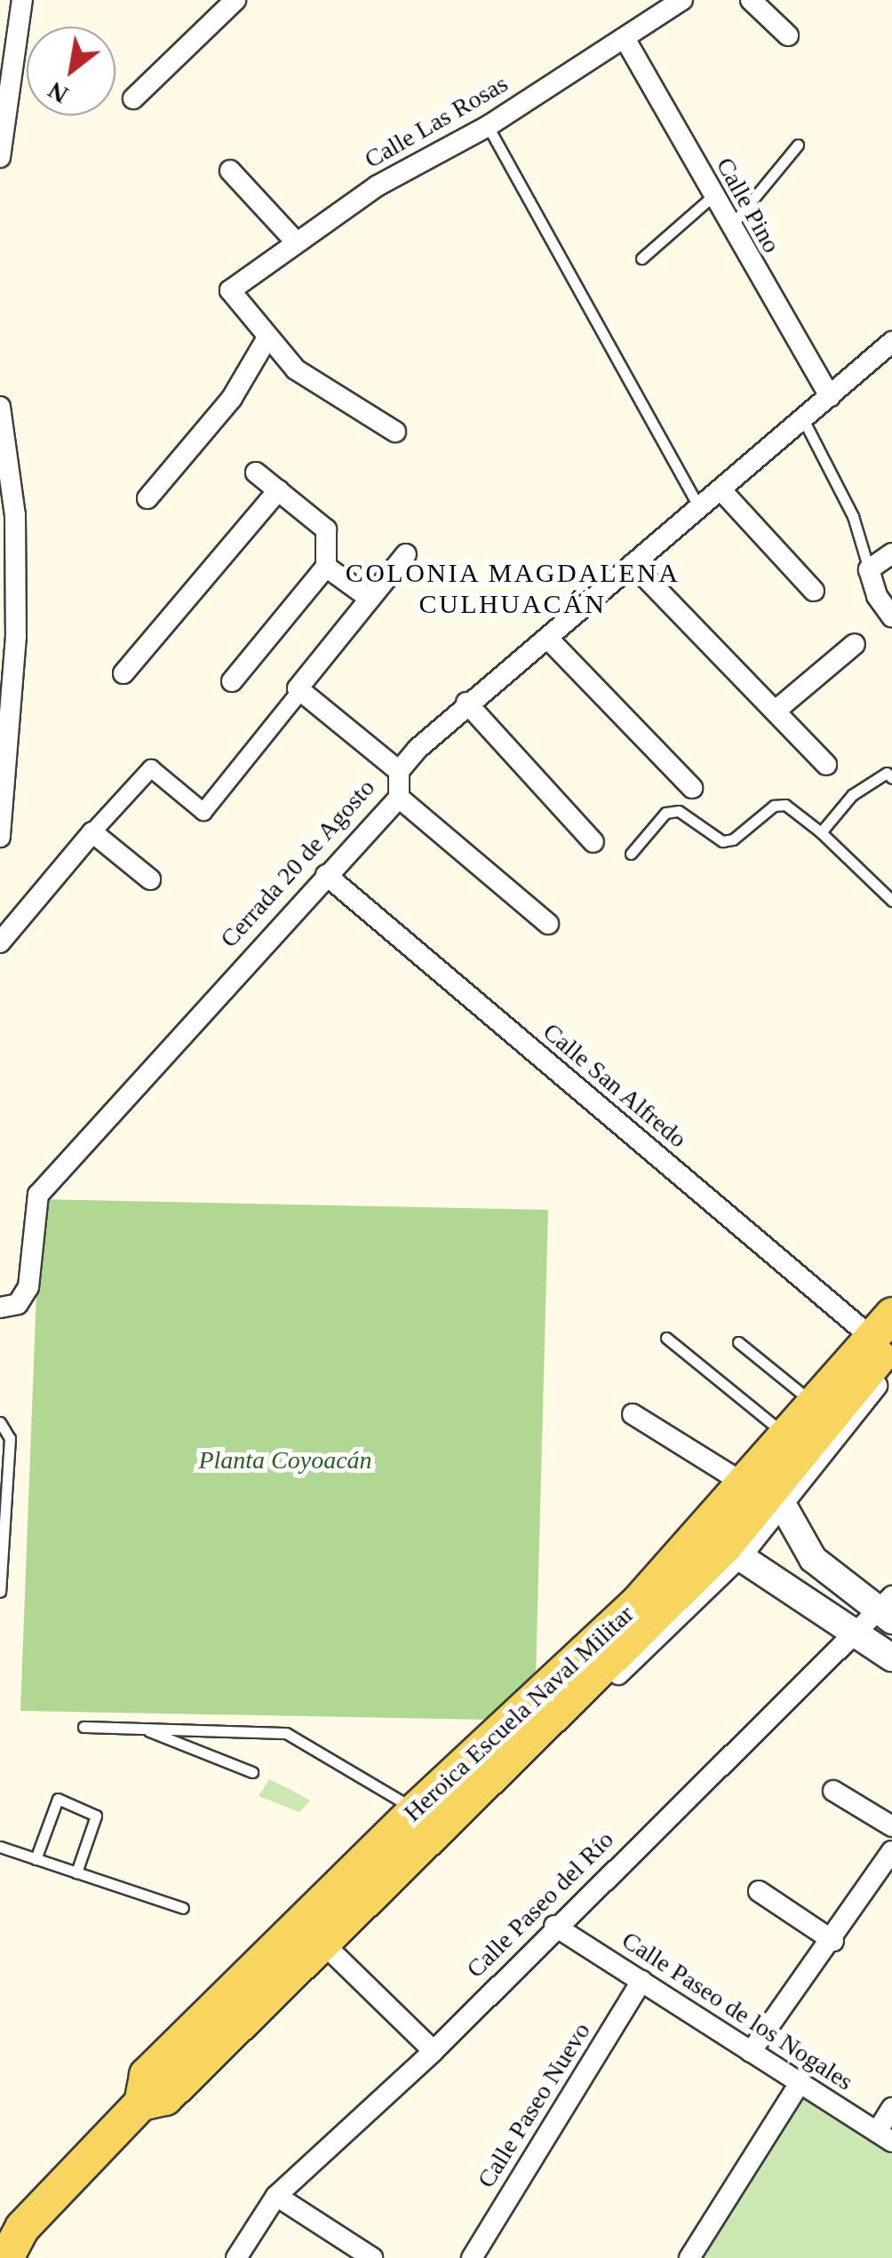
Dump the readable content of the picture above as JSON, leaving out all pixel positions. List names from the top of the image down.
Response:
{
  "streets": {
    "main road": ["Heroica Escuela Naval Militar"],
    "street": [
      "Calle Las Rosas",
      "Calle Pino",
      "Cerrada 20 de Agosto",
      "Calle San Alfredo",
      "Calle Paseo del Río",
      "Calle Paseo de los Nogales",
      "Calle Paseo Nuevo"
    ]
  },
  "crossings": [
    ["Calle Las Rosas", "Calle Pino"],
    ["Calle Pino", "Cerrada 20 de Agosto"],
    ["Cerrada 20 de Agosto", "Calle San Alfredo"],
    ["Calle San Alfredo", "Heroica Escuela Naval Militar"],
    ["Calle Paseo del Río", "Calle Paseo de los Nogales"],
    ["Calle Paseo de los Nogales", "Calle Paseo Nuevo"]
  ],
  "districts": ["COLONIA MAGDALENA CULHUACÁN"],
  "parks": ["Planta Coyoacán"],
  "north": "bottom left"
}
